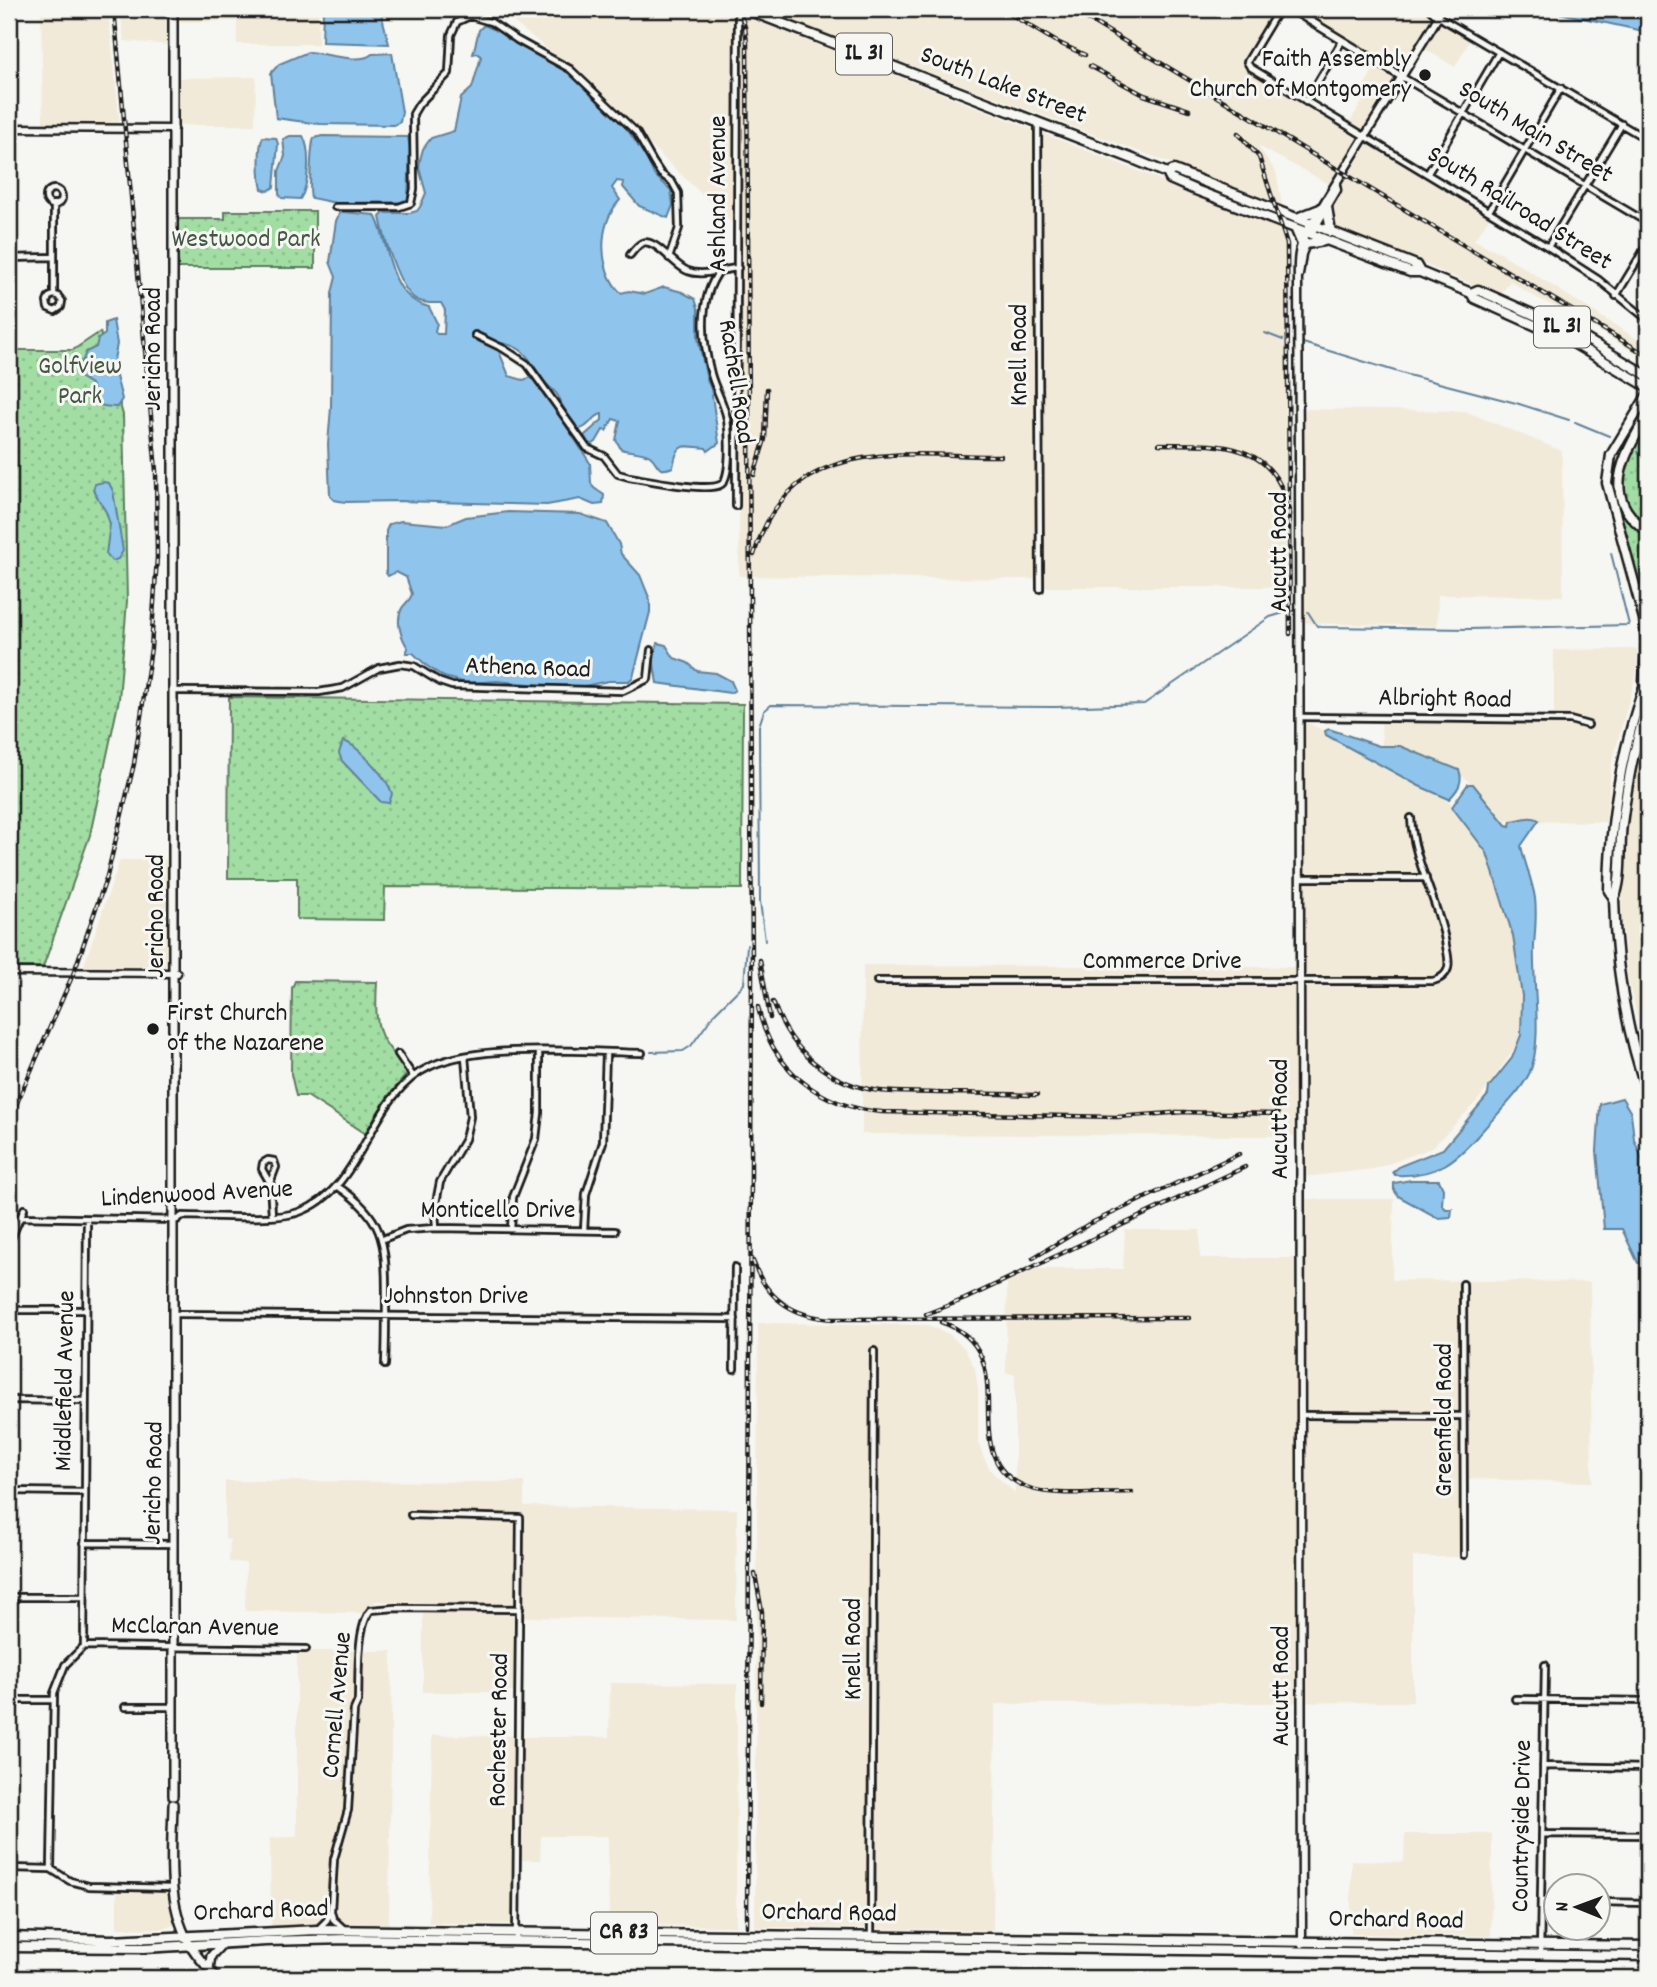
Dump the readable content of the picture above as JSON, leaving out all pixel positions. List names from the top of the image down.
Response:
{
  "streets": {
    "main road": [
      "IL 31",
      "South Lake Street",
      "Jericho Road",
      "Orchard Road",
      "CR 83"
    ],
    "street": [
      "South Main Street",
      "Ashland Avenue",
      "South Railroad Street",
      "Knell Road",
      "Rachell Road",
      "Aucutt Road",
      "Athena Road",
      "Albright Road",
      "Commerce Drive",
      "Lindenwood Avenue",
      "Monticello Drive",
      "Johnston Drive",
      "Middlefield Avenue",
      "Greenfield Road",
      "McClaran Avenue",
      "Cornell Avenue",
      "Rochester Road",
      "Countryside Drive"
    ]
  },
  "crossings": [
    ["South Lake Street", "Knell Road"],
    ["South Lake Street", "Aucutt Road"],
    ["South Main Street", "Aucutt Road"],
    ["South Railroad Street", "Aucutt Road"],
    ["Jericho Road", "Athena Road"],
    ["Jericho Road", "Lindenwood Avenue"],
    ["Jericho Road", "Johnston Drive"],
    ["Jericho Road", "McClaran Avenue"],
    ["Jericho Road", "Orchard Road"],
    ["Knell Road", "Orchard Road"],
    ["Aucutt Road", "Albright Road"],
    ["Aucutt Road", "Commerce Drive"],
    ["Aucutt Road", "Orchard Road"],
    ["Lindenwood Avenue", "Middlefield Avenue"],
    ["Middlefield Avenue", "McClaran Avenue"],
    ["Cornell Avenue", "Rochester Road"],
    ["Rochester Road", "Orchard Road"],
    ["Countryside Drive", "Orchard Road"]
  ],
  "parks": ["Westwood Park", "Golfview Park"],
  "places": ["Faith Assembly Church of Montgomery", "First Church of the Nazarene"],
  "north": "left"
}
